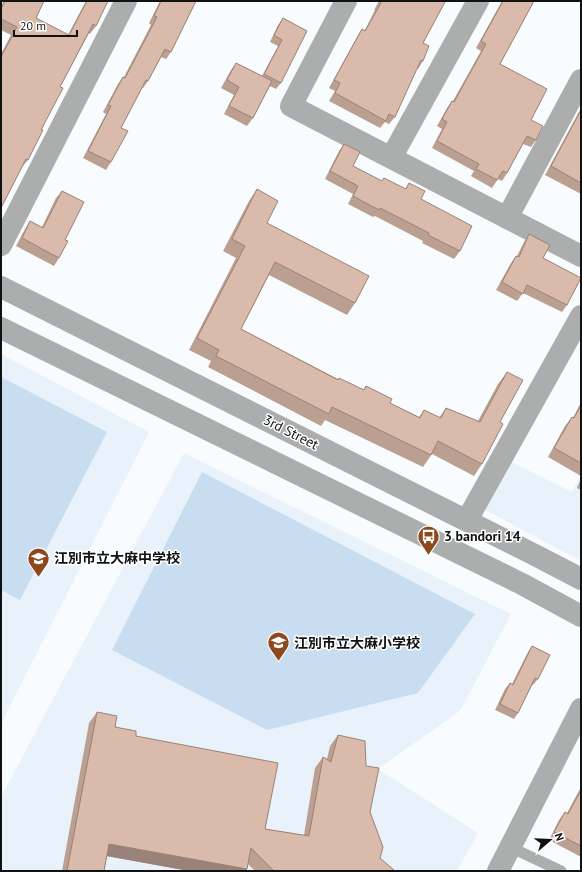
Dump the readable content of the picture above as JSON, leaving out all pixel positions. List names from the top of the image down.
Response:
{
  "streets": {
    "street": ["3rd Street"]
  },
  "places": {
    "bus stop": ["3 bandori 14"],
    "school or university": ["江別市立大麻中学校", "江別市立大麻小学校"]
  },
  "scale_bar": "20 m",
  "north": "right"
}
